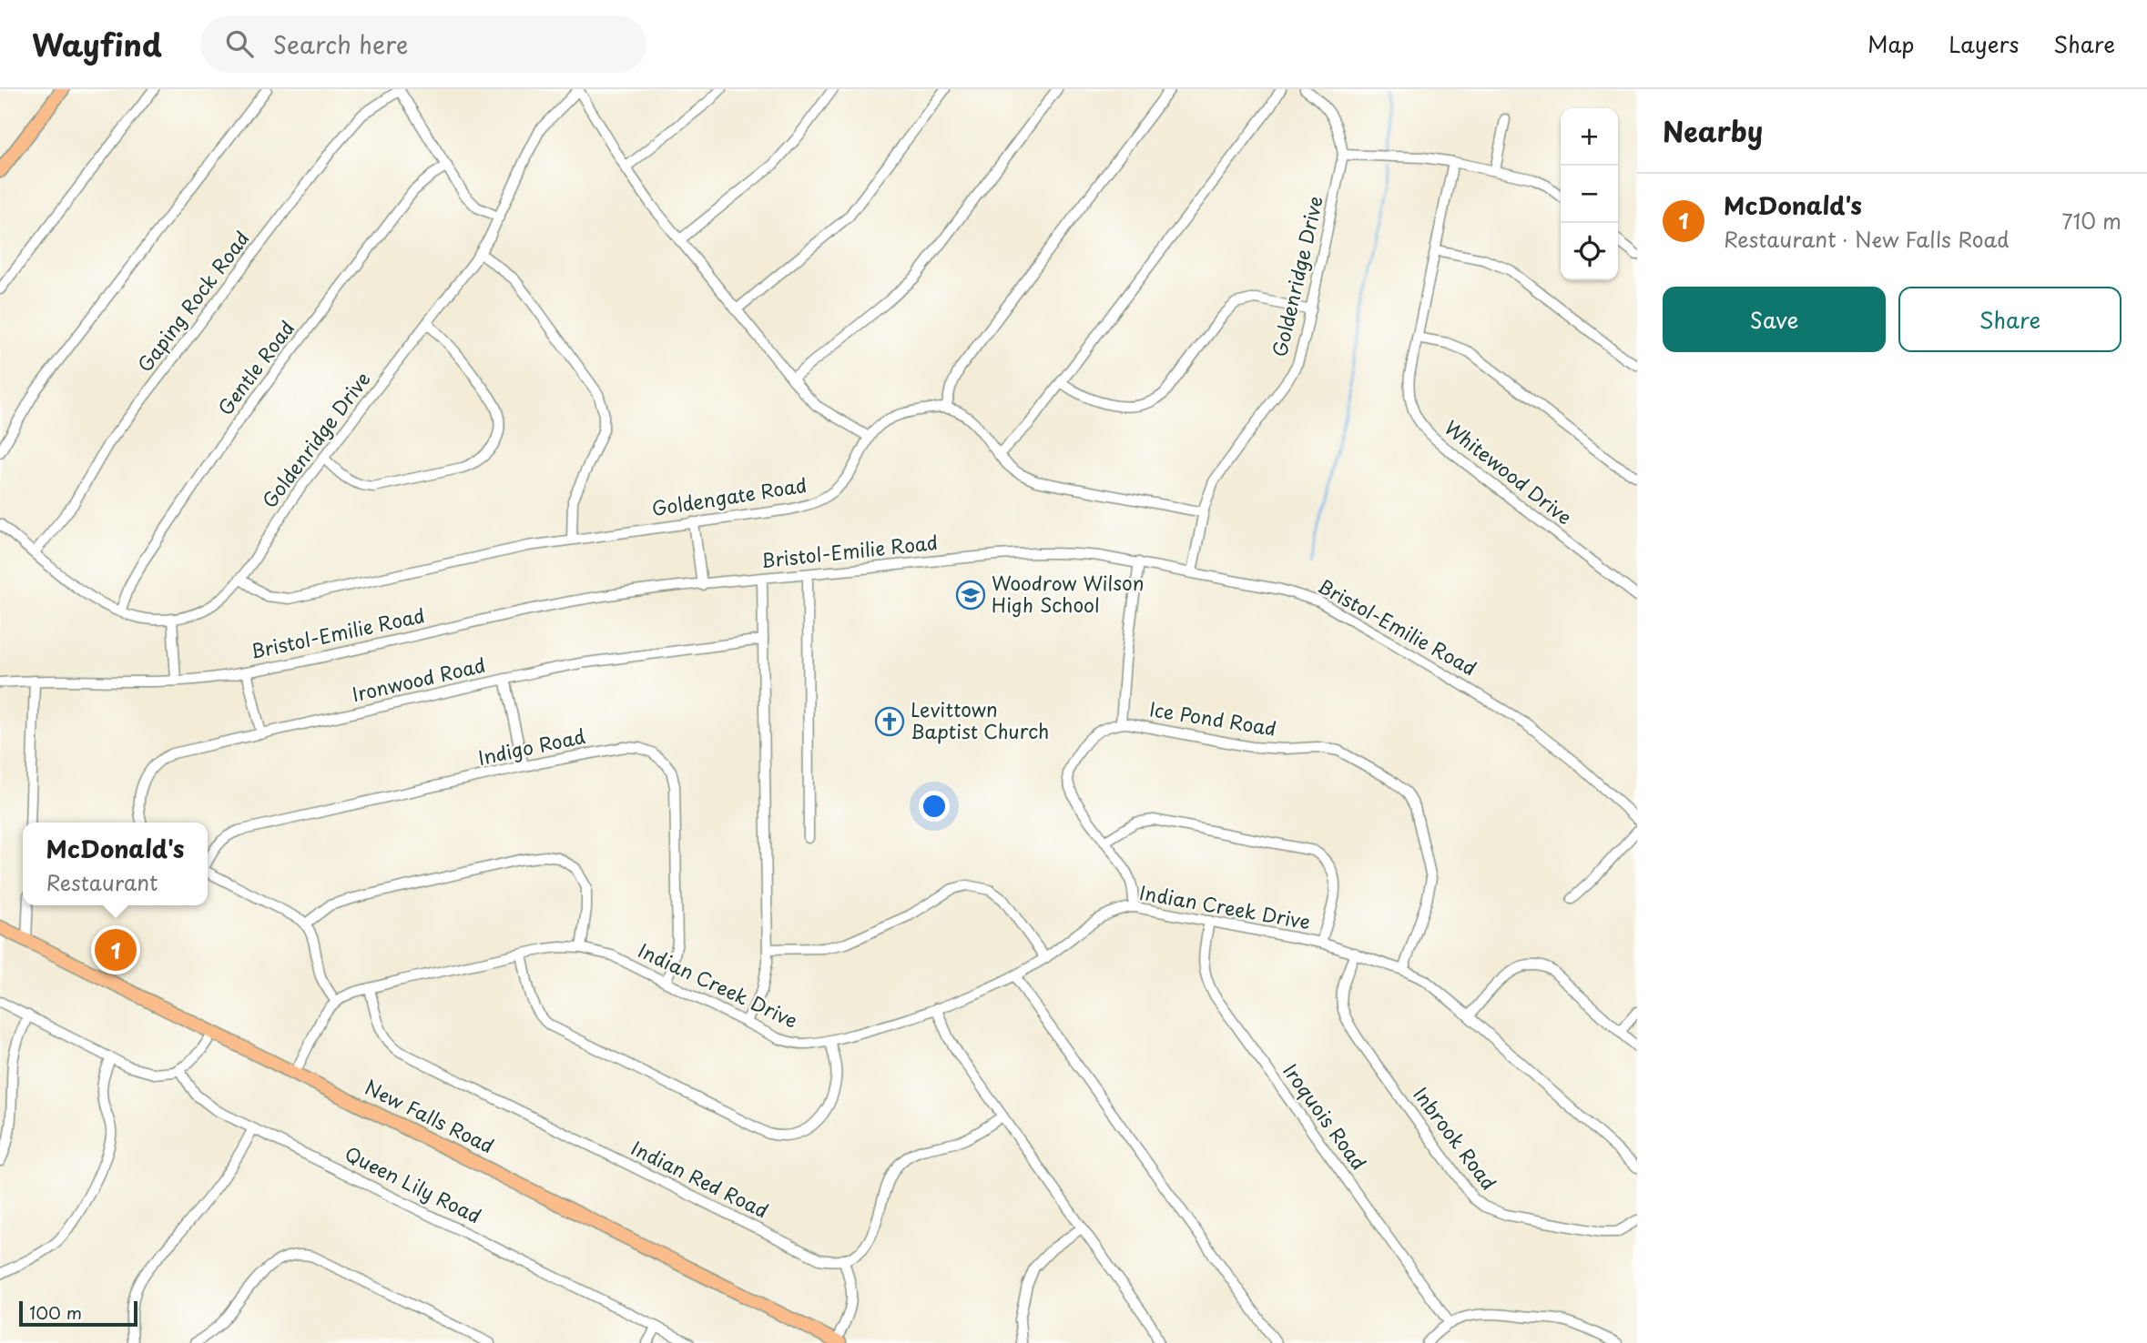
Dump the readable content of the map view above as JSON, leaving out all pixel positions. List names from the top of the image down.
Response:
{
  "streets": {
    "main road": ["New Falls Road"],
    "street": [
      "Goldenridge Drive",
      "Gaping Rock Road",
      "Gentle Road",
      "Whitewood Drive",
      "Goldengate Road",
      "Bristol-Emilie Road",
      "Ironwood Road",
      "Ice Pond Road",
      "Indigo Road",
      "Indian Creek Drive",
      "Iroquois Road",
      "Inbrook Road",
      "Indian Red Road",
      "Queen Lily Road"
    ]
  },
  "crossings": [
    ["Goldenridge Drive", "Gaping Rock Road"],
    ["Goldenridge Drive", "Gentle Road"],
    ["Goldenridge Drive", "Goldengate Road"],
    ["Goldenridge Drive", "Bristol-Emilie Road"],
    ["Ice Pond Road", "Indian Creek Drive"],
    ["Indigo Road", "Indian Creek Drive"],
    ["Indian Creek Drive", "Iroquois Road"],
    ["Indian Creek Drive", "Inbrook Road"],
    ["Indian Creek Drive", "Indian Red Road"]
  ],
  "places": {
    "school or university": ["Woodrow Wilson High School"],
    "church": ["Levittown Baptist Church"]
  },
  "scale_bar": "100 m",
  "page": {
    "header": "Wayfind",
    "search": "Search here",
    "nav": ["Map", "Layers", "Share"],
    "heading": "Nearby",
    "map_buttons": ["+", "−"],
    "list": [
      {
        "mark": "1",
        "name": "McDonald's",
        "note": "Restaurant · New Falls Road",
        "value": "710 m"
      }
    ],
    "buttons": ["Save", "Share"],
    "popup": ["McDonald's", "Restaurant"],
    "pins": "1",
    "scale": "100 m"
  }
}
